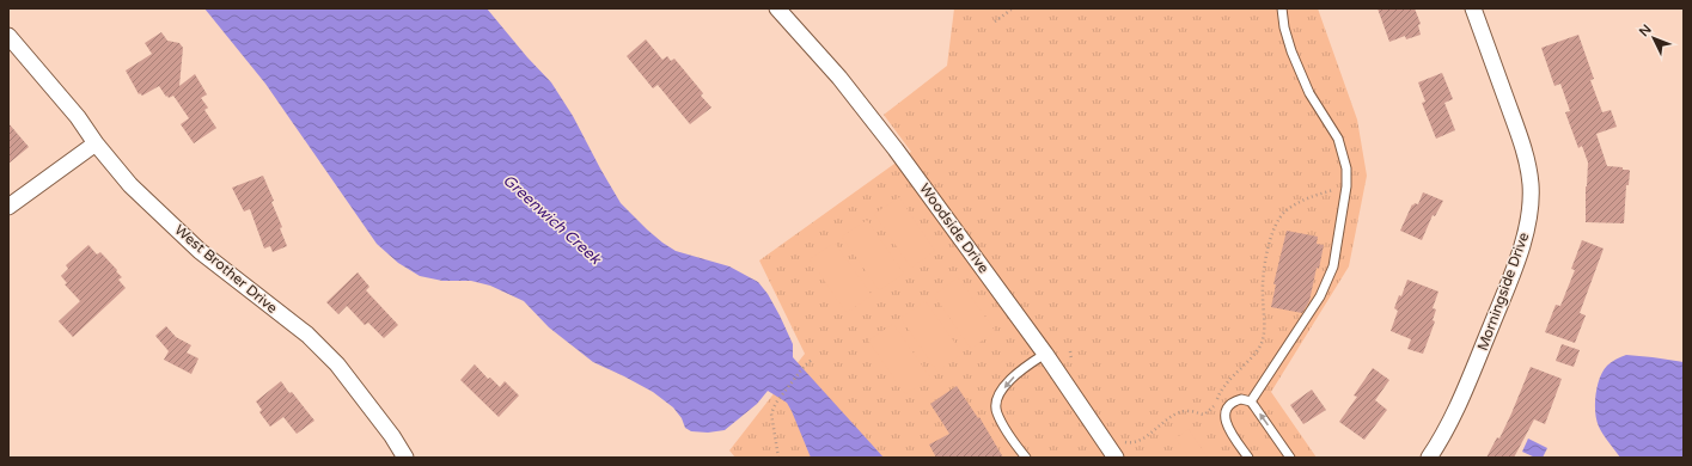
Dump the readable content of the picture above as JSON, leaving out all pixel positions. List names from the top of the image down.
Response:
{
  "streets": {
    "street": ["Woodside Drive", "West Brother Drive", "Morningside Drive"]
  },
  "water": ["Greenwich Creek"],
  "north": "top left"
}
